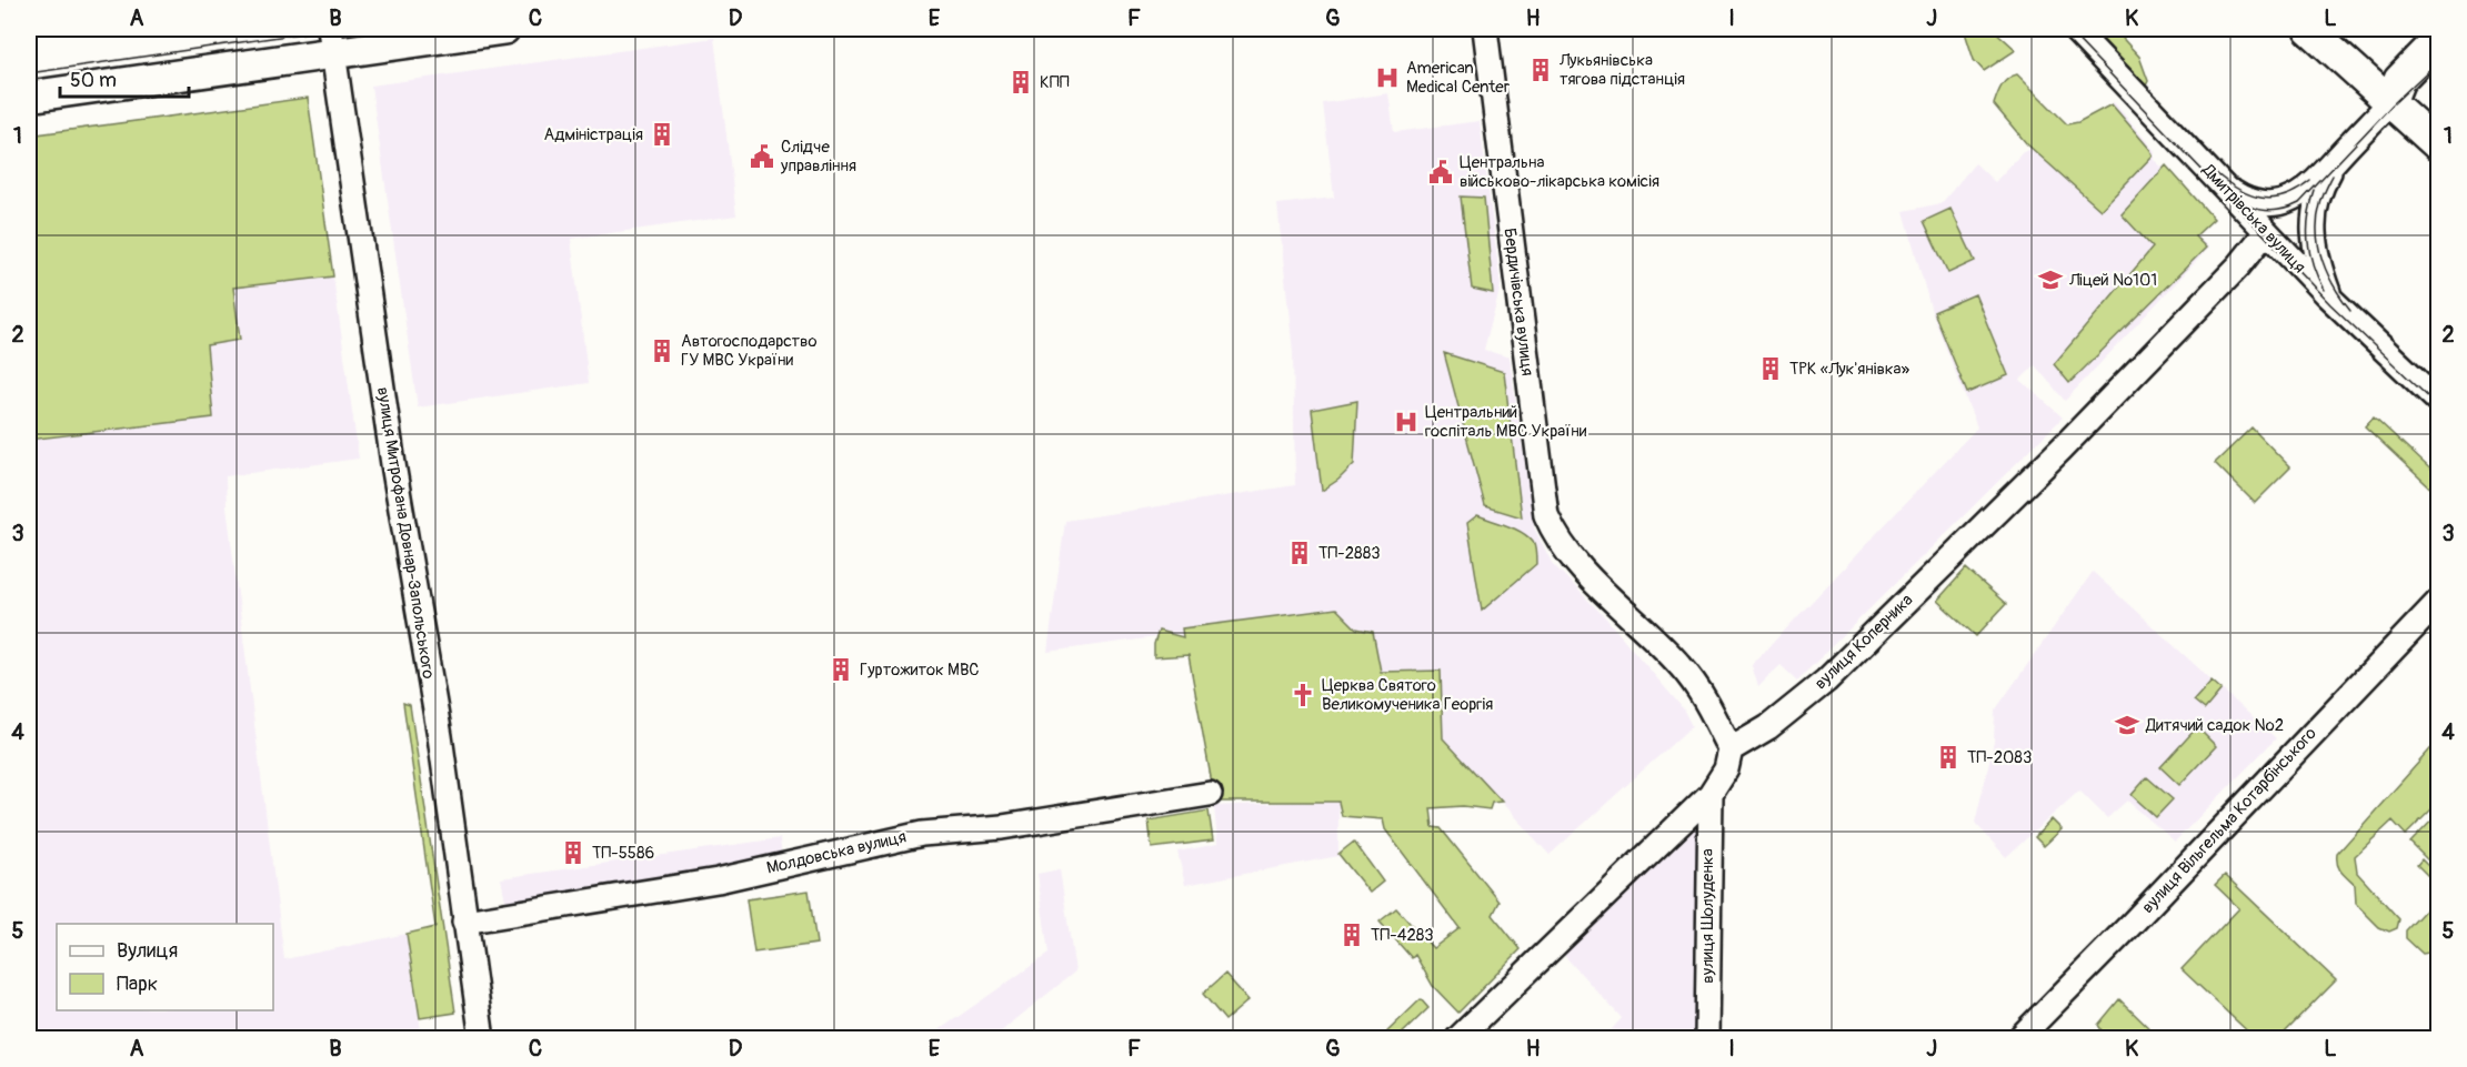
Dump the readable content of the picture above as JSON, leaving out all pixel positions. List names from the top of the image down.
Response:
{
  "streets": {
    "street": [
      "Дмитрівська вулиця",
      "Бердичівська вулиця",
      "вулиця Митрофана Довнар-Запольського",
      "вулиця Коперника",
      "вулиця Вільгельма Котарбінського",
      "Молдовська вулиця",
      "вулиця Шолуденка"
    ]
  },
  "crossings": [
    ["Дмитрівська вулиця", "вулиця Коперника"],
    ["Бердичівська вулиця", "вулиця Коперника"],
    ["вулиця Митрофана Довнар-Запольського", "Молдовська вулиця"]
  ],
  "places": {
    "building": [
      "Лукьянiвська тягова пiдстанцiя",
      "КПП",
      "Адміністрація",
      "Автогосподарство ГУ МВС України",
      "ТРК «Лук'янівка»",
      "ТП-2883",
      "Гуртожиток МВС",
      "ТП-2083",
      "ТП-5586",
      "ТП-4283"
    ],
    "hospital": ["American Medical Center", "Центральний госпіталь МВС України"],
    "public building": ["Слідче управління", "Центральна військово-лікарська комісія"],
    "school or university": ["Ліцей №101", "Дитячий садок №2"],
    "church": ["Церква Святого Великомученика Георгія"]
  },
  "legend": ["Вулиця", "Парк"],
  "scale_bar": "50 m",
  "grid": {
    "columns": [
      "A",
      "B",
      "C",
      "D",
      "E",
      "F",
      "G",
      "H",
      "I",
      "J",
      "K",
      "L"
    ],
    "rows": [
      "1",
      "2",
      "3",
      "4",
      "5"
    ]
  }
}
